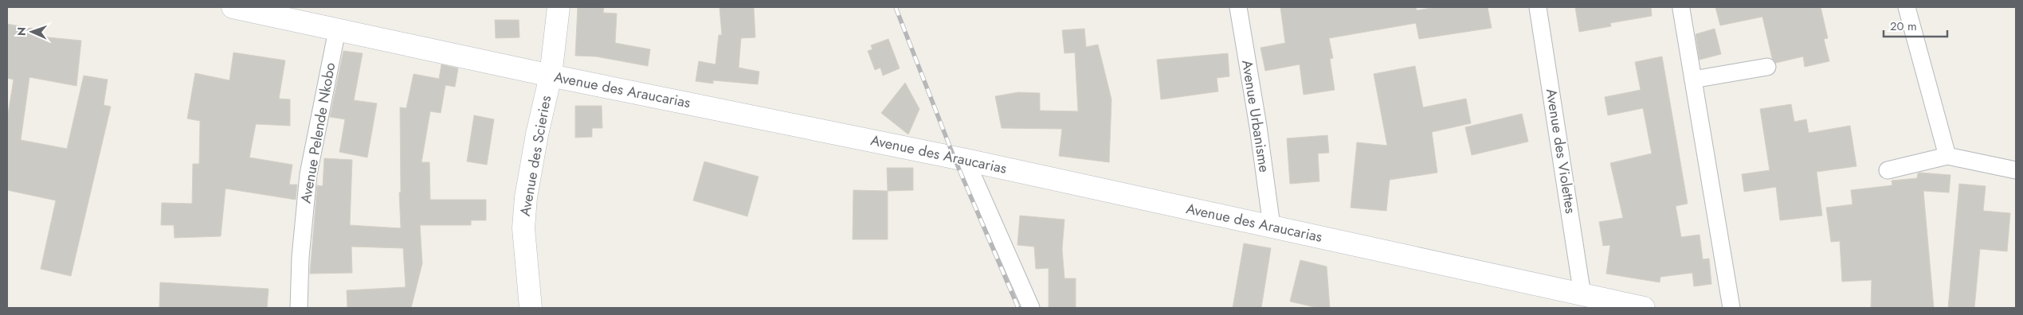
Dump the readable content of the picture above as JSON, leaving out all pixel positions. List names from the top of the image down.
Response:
{
  "streets": {
    "street": [
      "Avenue des Araucarias",
      "Avenue Urbanisme",
      "Avenue Pelende Nkobo",
      "Avenue des Violettes",
      "Avenue des Scieries"
    ]
  },
  "crossings": [
    ["Avenue des Araucarias", "Avenue Urbanisme"],
    ["Avenue des Araucarias", "Avenue Pelende Nkobo"],
    ["Avenue des Araucarias", "Avenue des Violettes"],
    ["Avenue des Araucarias", "Avenue des Scieries"]
  ],
  "scale_bar": "20 m",
  "north": "left"
}
